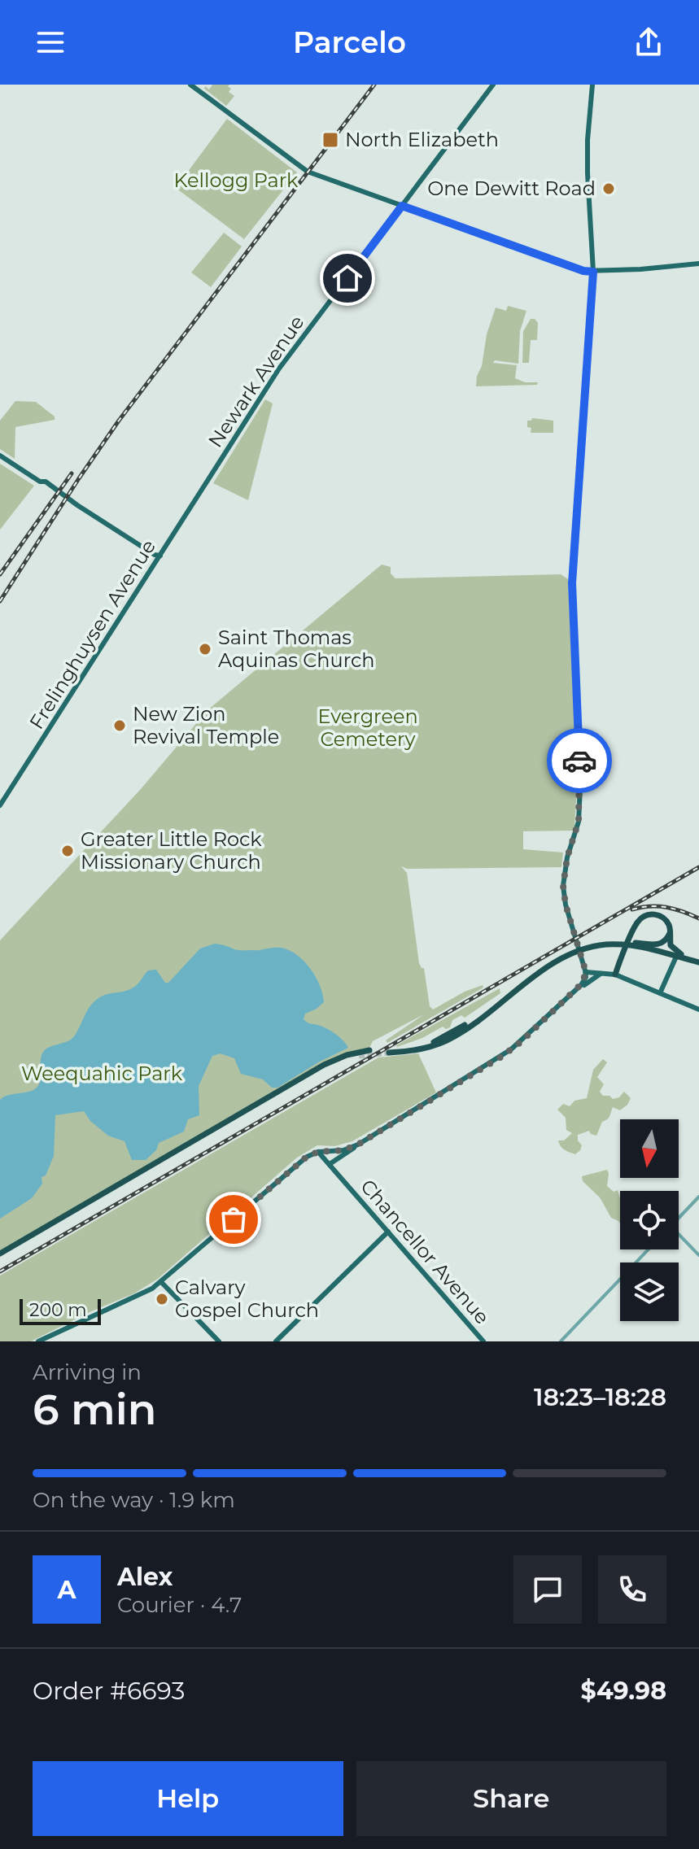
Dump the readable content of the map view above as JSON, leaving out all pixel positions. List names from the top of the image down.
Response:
{
  "streets": {
    "main road": ["Newark Avenue", "Frelinghuysen Avenue", "Chancellor Avenue"]
  },
  "crossings": [
    ["Newark Avenue", "Frelinghuysen Avenue"]
  ],
  "parks": ["Kellogg Park", "Evergreen Cemetery", "Weequahic Park"],
  "places": {
    "transit": ["North Elizabeth"],
    "other": [
      "One Dewitt Road",
      "Saint Thomas Aquinas Church",
      "New Zion Revival Temple",
      "Greater Little Rock Missionary Church",
      "Calvary Gospel Church"
    ]
  },
  "scale_bar": "200 m",
  "north": "bottom",
  "page": {
    "header": "Parcelo",
    "scale": "200 m",
    "heading": ["6 min", "Arriving in", "18:23–18:28"],
    "panel": [
      "Alex",
      "Courier · 4.7",
      "Order #6693",
      "$49.98"
    ],
    "bar": "On the way · 1.9 km",
    "round": "A",
    "buttons": ["Help", "Share"]
  }
}
